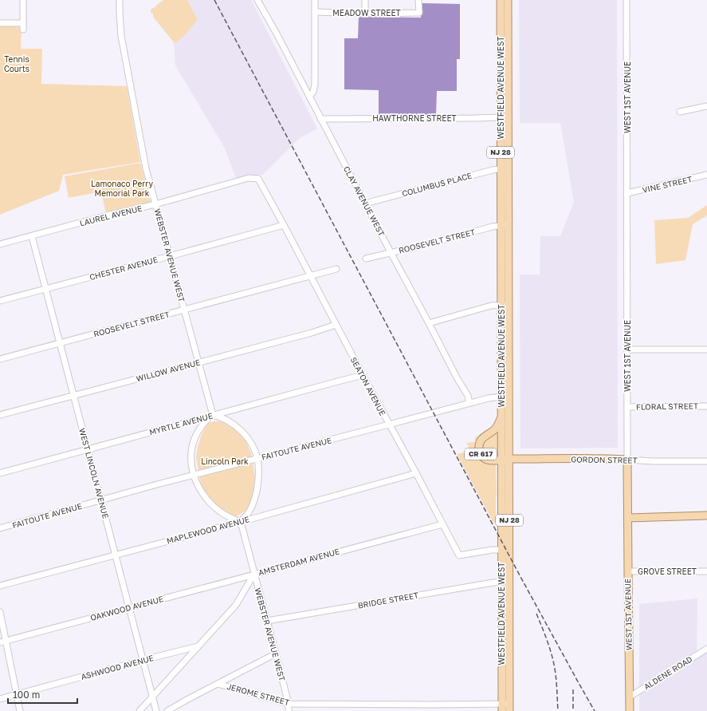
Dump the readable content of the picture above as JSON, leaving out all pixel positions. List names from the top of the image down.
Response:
{
  "streets": {
    "main road": [
      "WESTFIELD AVENUE WEST",
      "WEST 1ST AVENUE",
      "NJ 28",
      "CR 617",
      "GORDON STREET"
    ],
    "street": [
      "MEADOW STREET",
      "HAWTHORNE STREET",
      "COLUMBUS PLACE",
      "VINE STREET",
      "CLAY AVENUE WEST",
      "LAUREL AVENUE",
      "ROOSEVELT STREET",
      "WEBSTER AVENUE WEST",
      "CHESTER AVENUE",
      "WILLOW AVENUE",
      "SEATON AVENUE",
      "FLORAL STREET",
      "MYRTLE AVENUE",
      "FAITOUTE AVENUE",
      "WEST LINCOLN AVENUE",
      "MAPLEWOOD AVENUE",
      "AMSTERDAM AVENUE",
      "GROVE STREET",
      "BRIDGE STREET",
      "OAKWOOD AVENUE",
      "ASHWOOD AVENUE",
      "ALDENE ROAD",
      "JEROME STREET"
    ]
  },
  "crossings": [
    ["WESTFIELD AVENUE WEST", "HAWTHORNE STREET"],
    ["WESTFIELD AVENUE WEST", "COLUMBUS PLACE"],
    ["WESTFIELD AVENUE WEST", "ROOSEVELT STREET"],
    ["WESTFIELD AVENUE WEST", "SEATON AVENUE"],
    ["WESTFIELD AVENUE WEST", "FAITOUTE AVENUE"],
    ["WESTFIELD AVENUE WEST", "CR 617"],
    ["WESTFIELD AVENUE WEST", "GORDON STREET"],
    ["WESTFIELD AVENUE WEST", "BRIDGE STREET"],
    ["WESTFIELD AVENUE WEST", "JEROME STREET"],
    ["WEST 1ST AVENUE", "VINE STREET"],
    ["WEST 1ST AVENUE", "FLORAL STREET"],
    ["WEST 1ST AVENUE", "GORDON STREET"],
    ["WEST 1ST AVENUE", "GROVE STREET"],
    ["WEST 1ST AVENUE", "ALDENE ROAD"],
    ["HAWTHORNE STREET", "CLAY AVENUE WEST"],
    ["COLUMBUS PLACE", "CLAY AVENUE WEST"],
    ["CLAY AVENUE WEST", "ROOSEVELT STREET"],
    ["CLAY AVENUE WEST", "FAITOUTE AVENUE"],
    ["LAUREL AVENUE", "WEBSTER AVENUE WEST"],
    ["LAUREL AVENUE", "SEATON AVENUE"],
    ["LAUREL AVENUE", "WEST LINCOLN AVENUE"],
    ["ROOSEVELT STREET", "WEBSTER AVENUE WEST"],
    ["ROOSEVELT STREET", "SEATON AVENUE"],
    ["ROOSEVELT STREET", "WEST LINCOLN AVENUE"],
    ["WEBSTER AVENUE WEST", "CHESTER AVENUE"],
    ["WEBSTER AVENUE WEST", "WILLOW AVENUE"],
    ["WEBSTER AVENUE WEST", "MYRTLE AVENUE"],
    ["WEBSTER AVENUE WEST", "MAPLEWOOD AVENUE"],
    ["WEBSTER AVENUE WEST", "AMSTERDAM AVENUE"],
    ["WEBSTER AVENUE WEST", "BRIDGE STREET"],
    ["WEBSTER AVENUE WEST", "OAKWOOD AVENUE"],
    ["WEBSTER AVENUE WEST", "JEROME STREET"],
    ["CHESTER AVENUE", "SEATON AVENUE"],
    ["CHESTER AVENUE", "WEST LINCOLN AVENUE"],
    ["WILLOW AVENUE", "SEATON AVENUE"],
    ["WILLOW AVENUE", "WEST LINCOLN AVENUE"],
    ["SEATON AVENUE", "MYRTLE AVENUE"],
    ["SEATON AVENUE", "FAITOUTE AVENUE"],
    ["SEATON AVENUE", "MAPLEWOOD AVENUE"],
    ["SEATON AVENUE", "AMSTERDAM AVENUE"],
    ["MYRTLE AVENUE", "WEST LINCOLN AVENUE"],
    ["FAITOUTE AVENUE", "WEST LINCOLN AVENUE"],
    ["CR 617", "GORDON STREET"],
    ["WEST LINCOLN AVENUE", "MAPLEWOOD AVENUE"],
    ["WEST LINCOLN AVENUE", "AMSTERDAM AVENUE"],
    ["WEST LINCOLN AVENUE", "OAKWOOD AVENUE"],
    ["WEST LINCOLN AVENUE", "ASHWOOD AVENUE"],
    ["AMSTERDAM AVENUE", "OAKWOOD AVENUE"],
    ["AMSTERDAM AVENUE", "ASHWOOD AVENUE"]
  ],
  "parks": ["Tennis Courts", "Lamonaco Perry Memorial Park", "Lincoln Park"],
  "scale_bar": "100 m"
}
